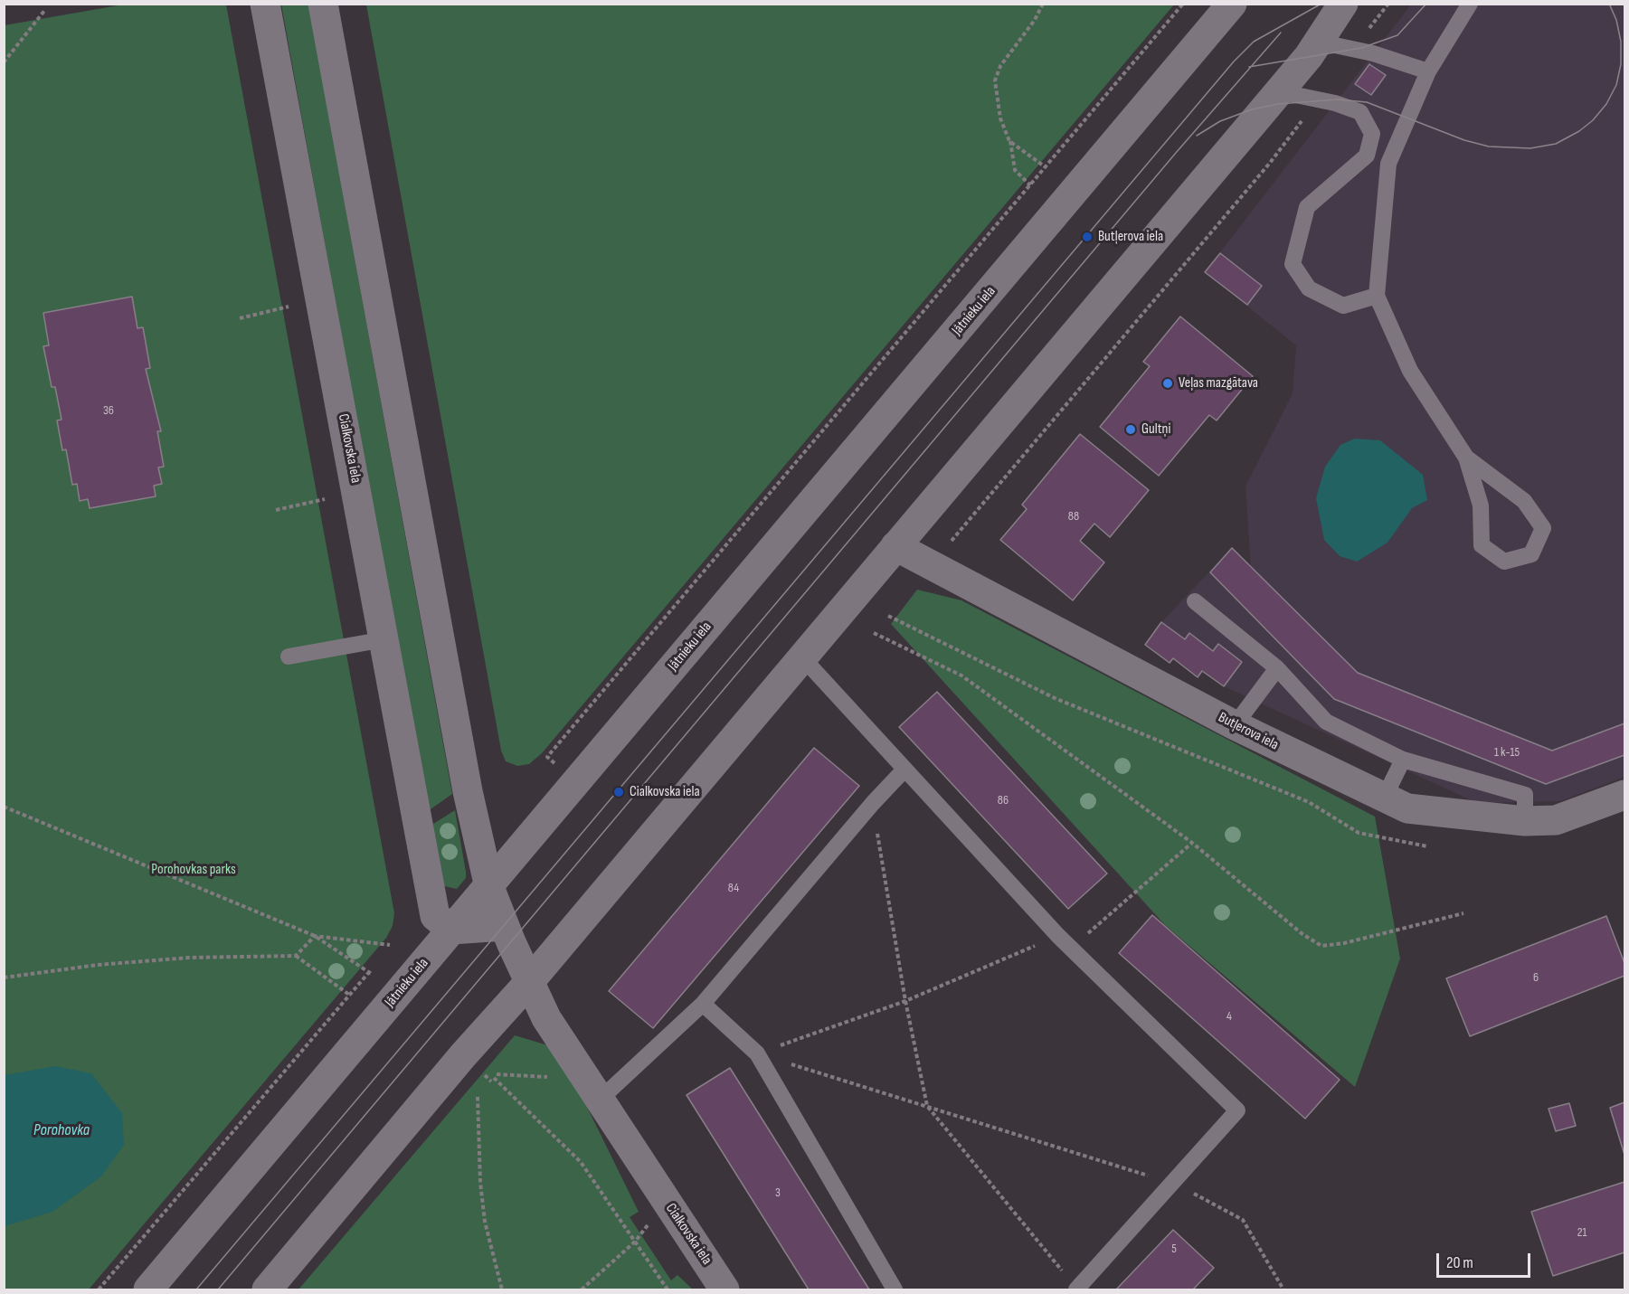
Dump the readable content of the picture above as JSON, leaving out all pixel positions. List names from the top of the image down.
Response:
{
  "streets": {
    "street": ["Jātnieku iela", "Cialkovska iela", "Butļerova iela"]
  },
  "crossings": [
    ["Jātnieku iela", "Cialkovska iela"]
  ],
  "water": ["Porohovka"],
  "parks": ["Porohovkas parks"],
  "places": [
    "Butļerova iela",
    "Veļas mazgātava",
    "Gultņi",
    "Cialkovska iela"
  ],
  "house_numbers": [
    "36",
    "88",
    "1 k-15",
    "86",
    "84",
    "6",
    "4",
    "3",
    "21",
    "5"
  ],
  "scale_bar": "20 m"
}
